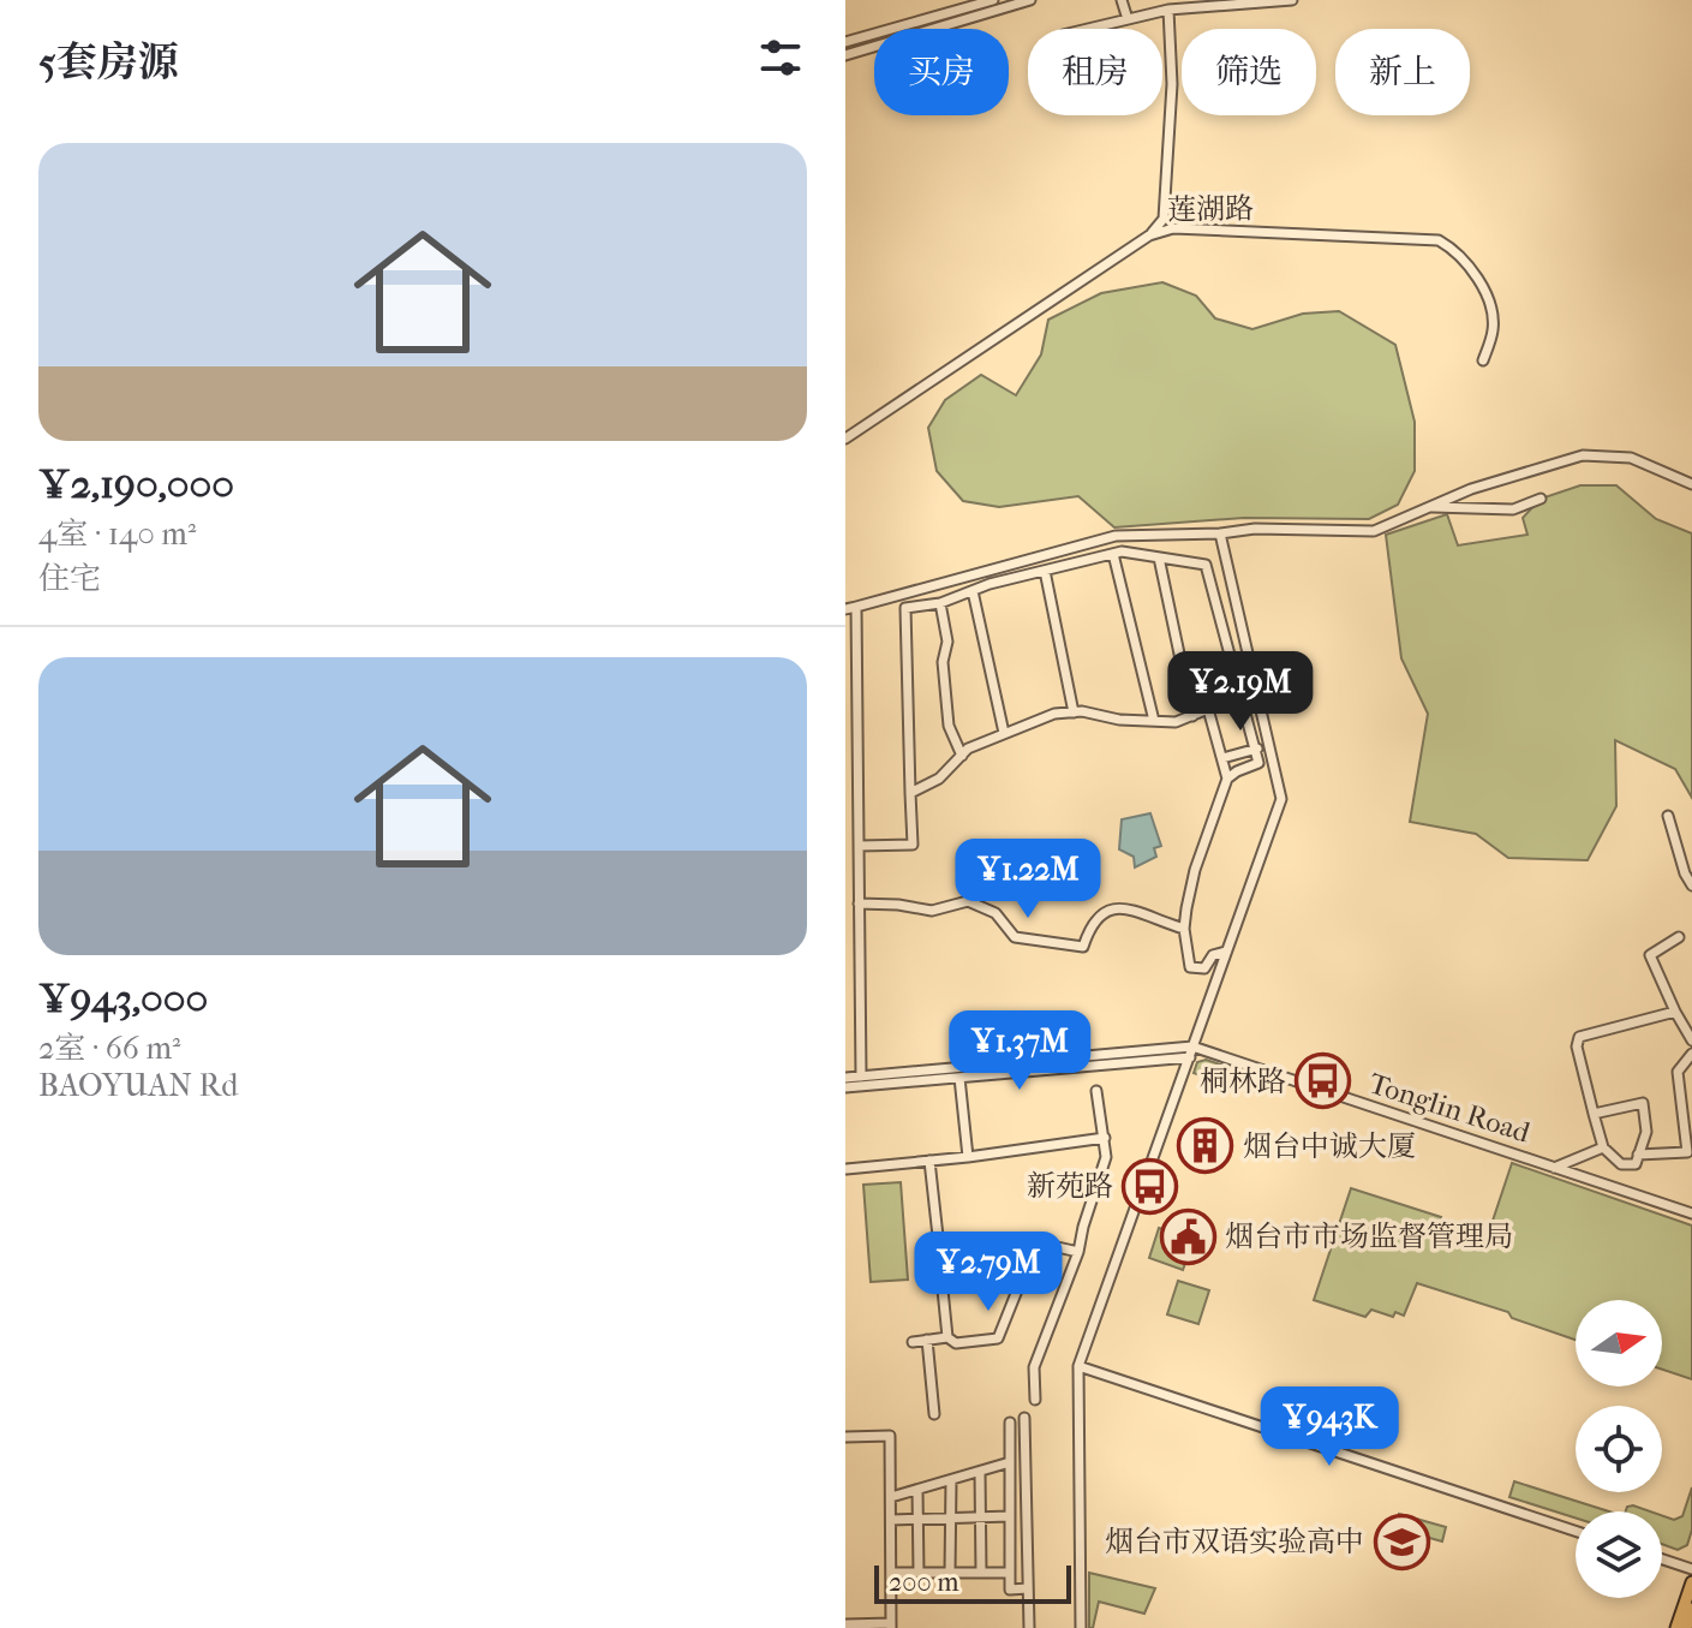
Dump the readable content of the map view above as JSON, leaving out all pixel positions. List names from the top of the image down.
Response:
{
  "streets": {
    "street": ["莲湖路", "Tonglin Road"]
  },
  "places": {
    "bus stop": ["桐林路", "新苑路"],
    "building": ["烟台中诚大厦"],
    "public building": ["烟台市市场监督管理局"],
    "school or university": ["烟台市双语实验高中"]
  },
  "scale_bar": "200 m",
  "north": "right",
  "page": {
    "heading": "5套房源",
    "chip": [
      "买房",
      "租房",
      "筛选",
      "新上"
    ],
    "list": [
      {
        "name": "¥2,190,000",
        "note": "4室 · 140 m² · 住宅"
      },
      {
        "name": "¥943,000",
        "note": "2室 · 66 m² · BAOYUAN Rd"
      }
    ],
    "price": [
      "¥2.19M",
      "¥1.22M",
      "¥1.37M",
      "¥2.79M",
      "¥943K"
    ],
    "scale": "200 m"
  }
}
